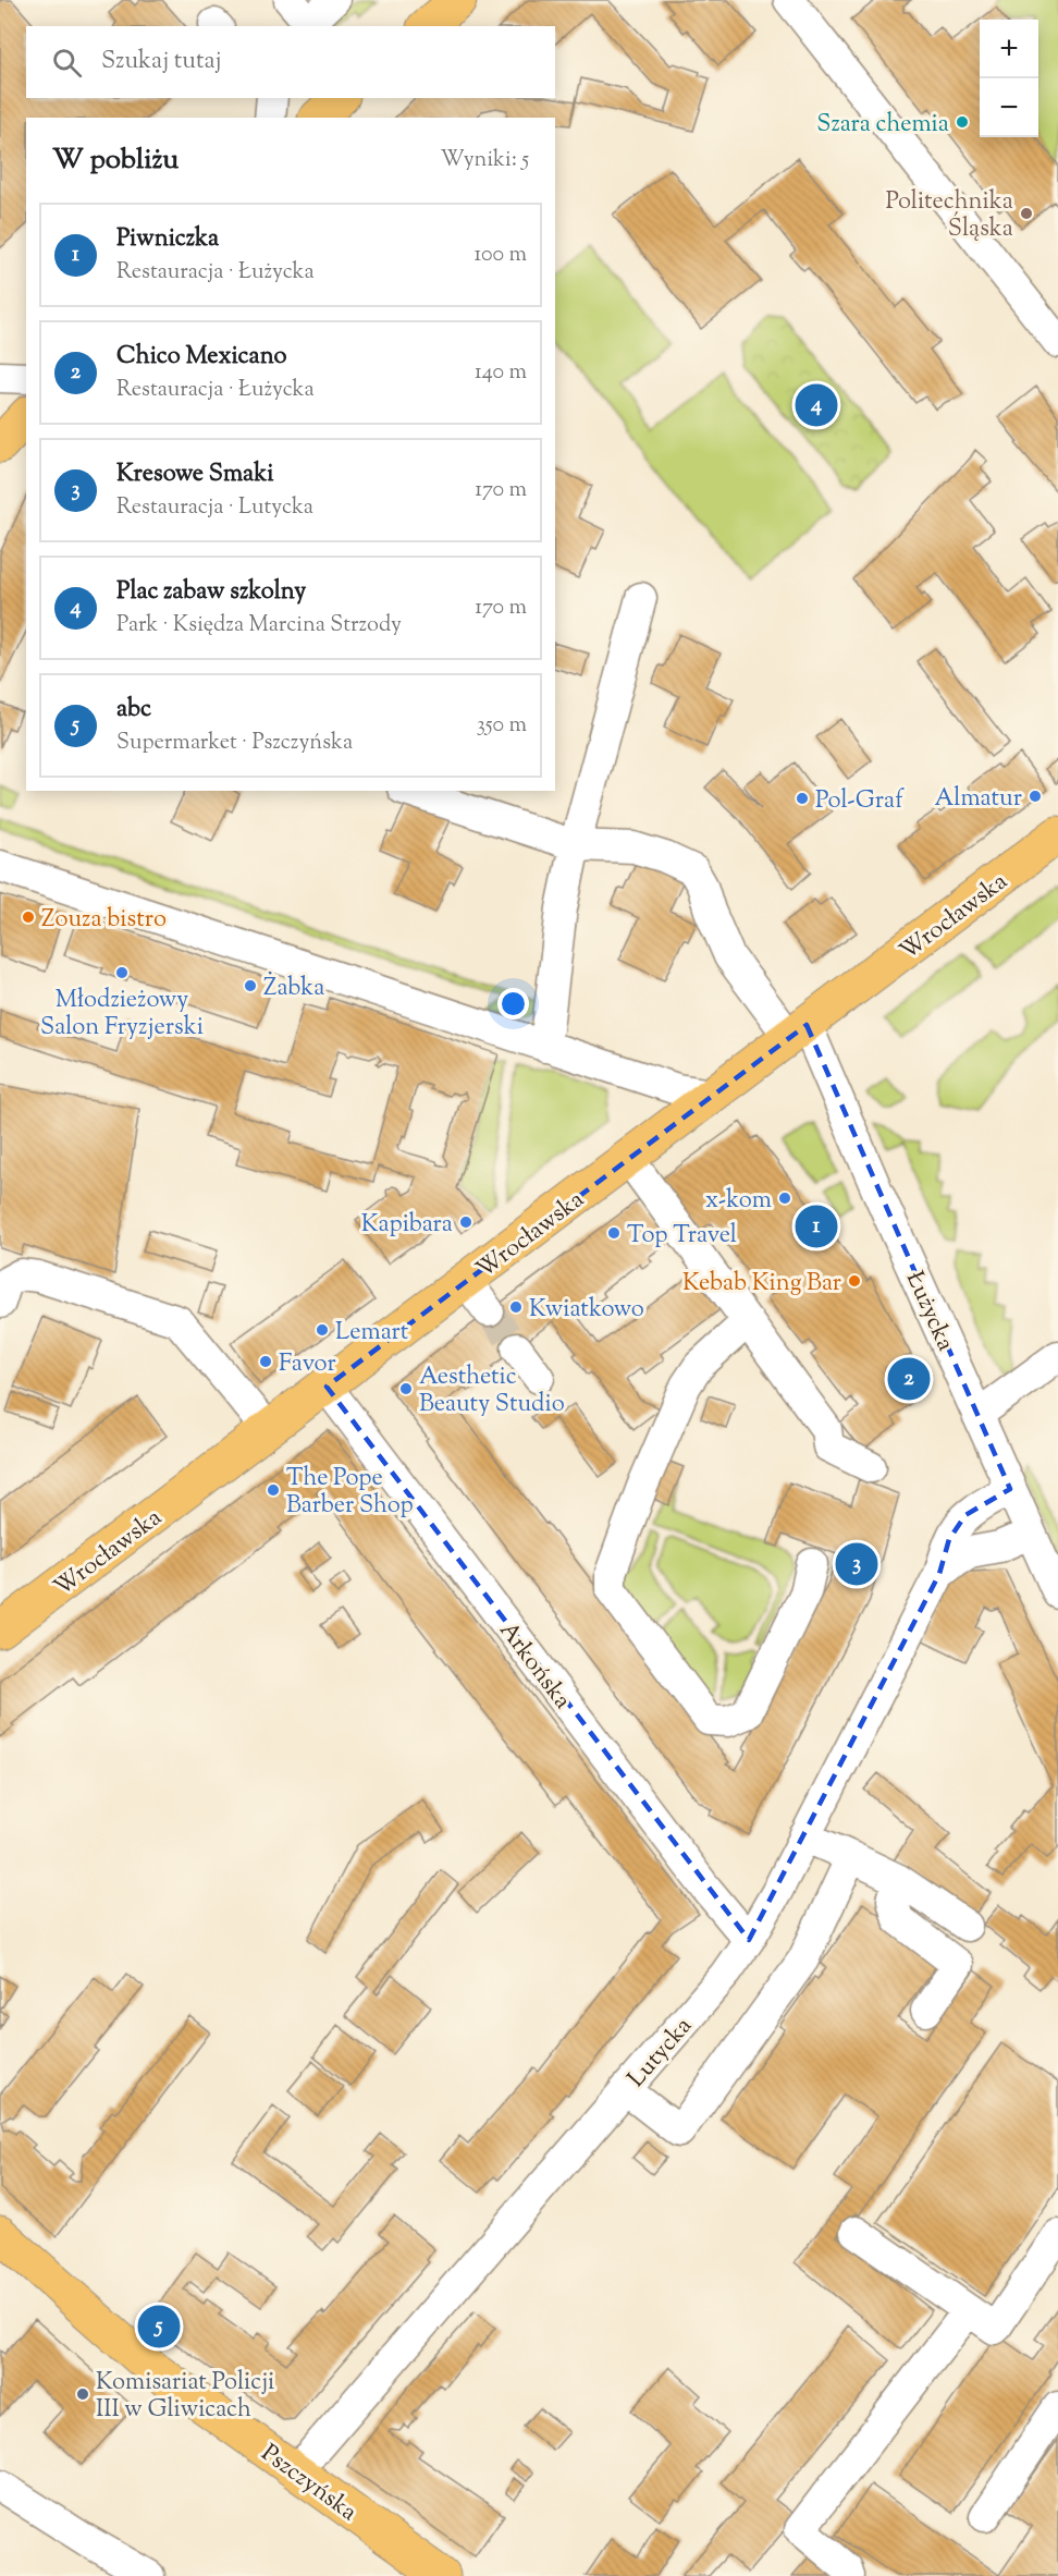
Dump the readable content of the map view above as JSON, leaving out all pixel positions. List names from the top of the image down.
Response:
{
  "streets": {
    "main road": ["Wrocławska", "Pszczyńska"],
    "street": ["Łużycka", "Arkońska", "Lutycka"]
  },
  "crossings": [
    ["Wrocławska", "Łużycka"],
    ["Wrocławska", "Arkońska"],
    ["Łużycka", "Lutycka"],
    ["Arkońska", "Lutycka"],
    ["Lutycka", "Pszczyńska"]
  ],
  "places": [
    "Szara chemia",
    "Politechnika Śląska",
    "Almatur",
    "Pol-Graf",
    "Zouza bistro",
    "Młodzieżowy Salon Fryzjerski",
    "Żabka",
    "x-kom",
    "Kapibara",
    "Top Travel",
    "Kebab King Bar",
    "Kwiatkowo",
    "Lemart",
    "Favor",
    "Aesthetic Beauty Studio",
    "The Pope Barber Shop",
    "Komisariat Policji III w Gliwicach"
  ],
  "page": {
    "map_buttons": ["+", "−"],
    "search": "Szukaj tutaj",
    "heading": ["W pobliżu", "Wyniki: 5"],
    "list": [
      {
        "mark": "1",
        "name": "Piwniczka",
        "note": "Restauracja · Łużycka",
        "value": "100 m"
      },
      {
        "mark": "2",
        "name": "Chico Mexicano",
        "note": "Restauracja · Łużycka",
        "value": "140 m"
      },
      {
        "mark": "3",
        "name": "Kresowe Smaki",
        "note": "Restauracja · Lutycka",
        "value": "170 m"
      },
      {
        "mark": "4",
        "name": "Plac zabaw szkolny",
        "note": "Park · Księdza Marcina Strzody",
        "value": "170 m"
      },
      {
        "mark": "5",
        "name": "abc",
        "note": "Supermarket · Pszczyńska",
        "value": "350 m"
      }
    ],
    "pins": [
      "4",
      "1",
      "2",
      "3",
      "5"
    ]
  }
}
